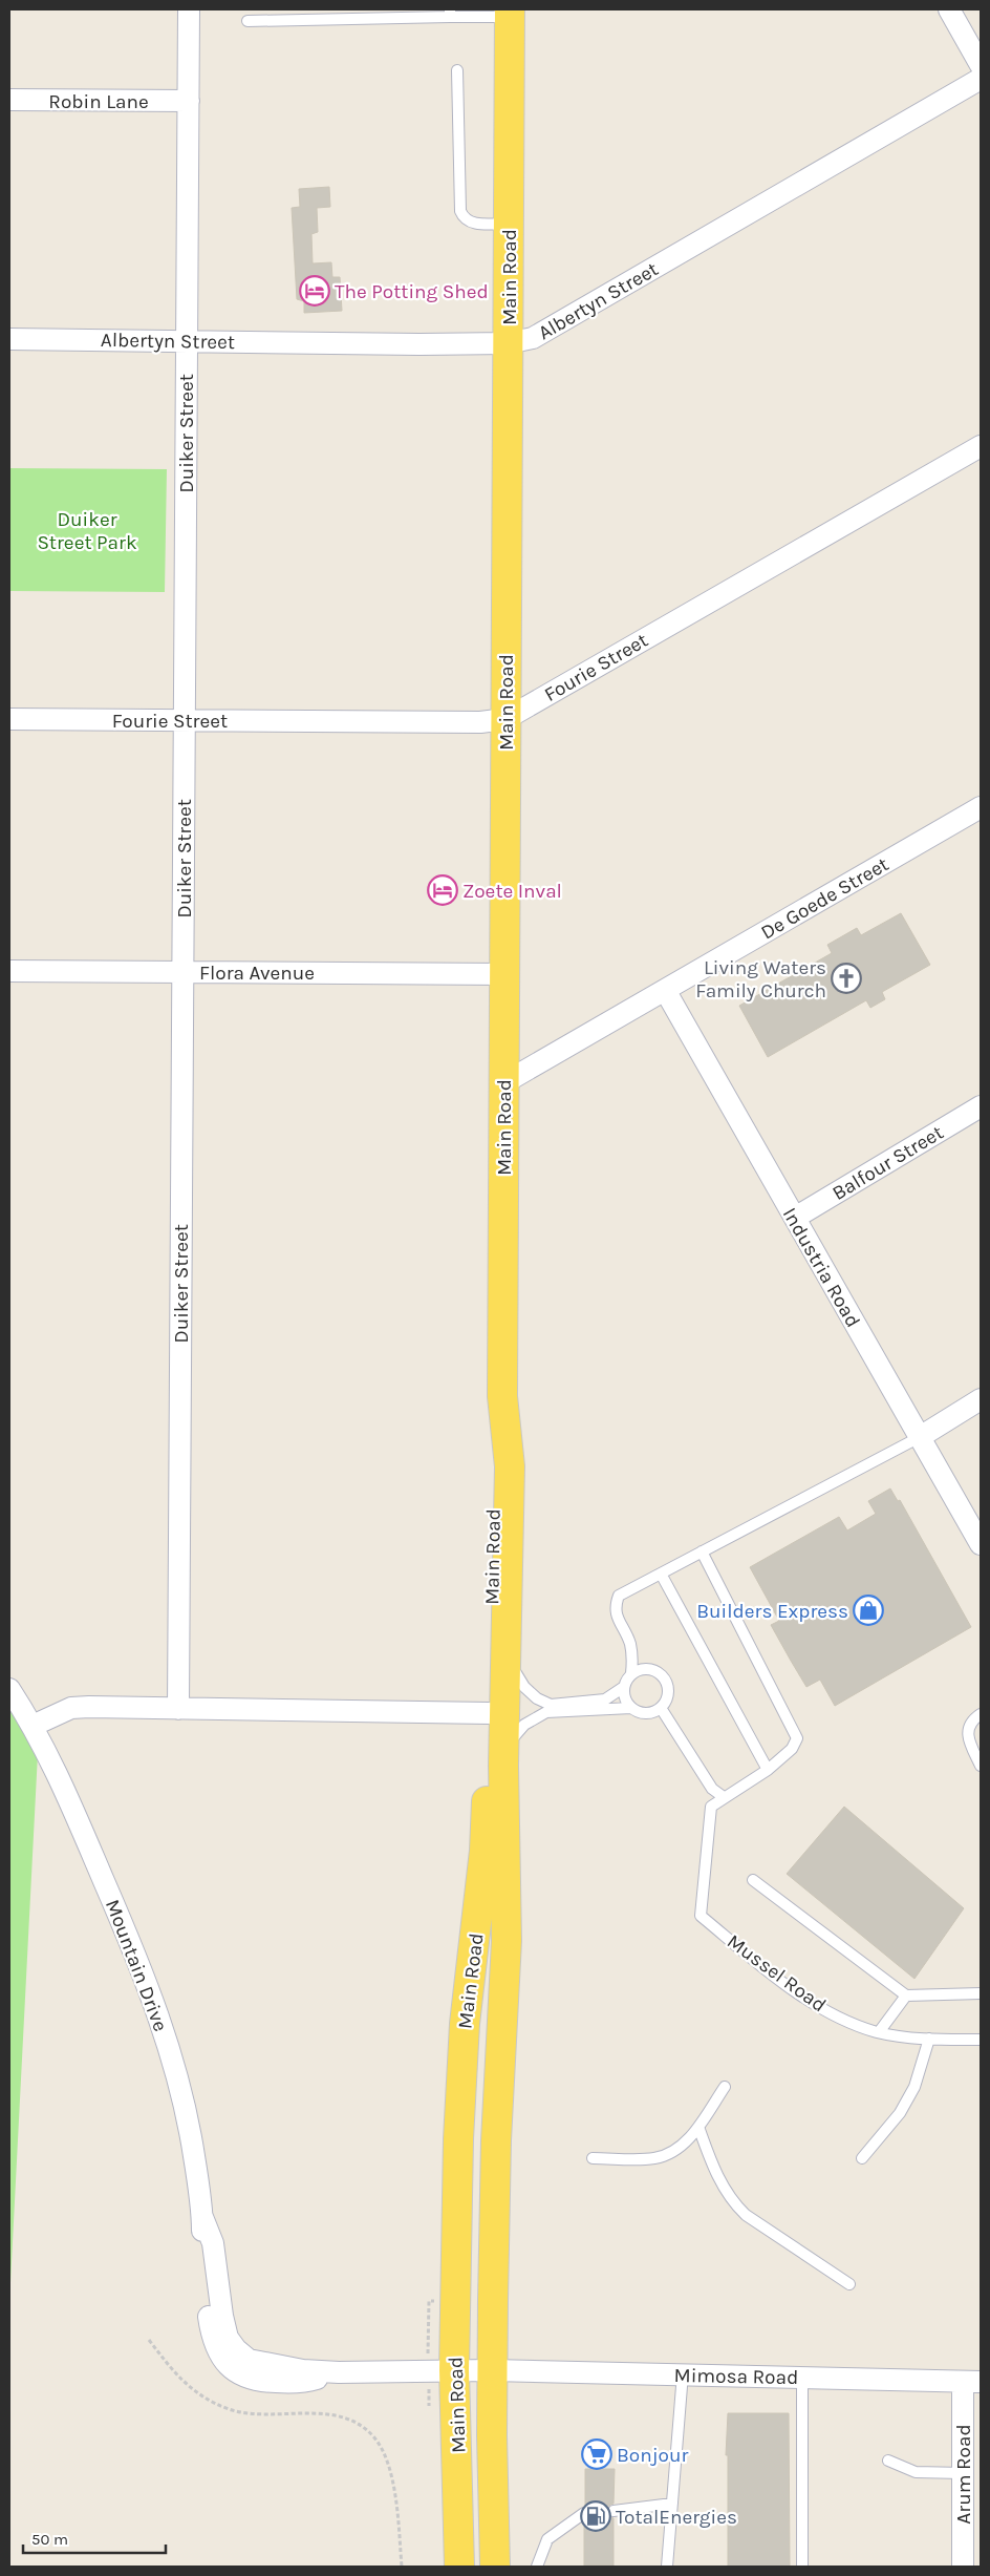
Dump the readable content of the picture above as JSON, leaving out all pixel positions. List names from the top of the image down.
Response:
{
  "streets": {
    "main road": ["Main Road"],
    "street": [
      "Robin Lane",
      "Albertyn Street",
      "Duiker Street",
      "Fourie Street",
      "De Goede Street",
      "Flora Avenue",
      "Balfour Street",
      "Industria Road",
      "Mountain Drive",
      "Mimosa Road",
      "Arum Road"
    ],
    "lane": ["Mussel Road"]
  },
  "crossings": [
    ["Robin Lane", "Duiker Street"],
    ["Main Road", "Albertyn Street"],
    ["Main Road", "Fourie Street"],
    ["Main Road", "De Goede Street"],
    ["Main Road", "Flora Avenue"],
    ["Main Road", "Mountain Drive"],
    ["Main Road", "Mimosa Road"],
    ["Albertyn Street", "Duiker Street"],
    ["Duiker Street", "Fourie Street"],
    ["Duiker Street", "Flora Avenue"],
    ["De Goede Street", "Industria Road"],
    ["Balfour Street", "Industria Road"],
    ["Mountain Drive", "Mimosa Road"],
    ["Mimosa Road", "Arum Road"]
  ],
  "parks": ["Duiker Street Park"],
  "places": {
    "hotel": ["The Potting Shed", "Zoete Inval"],
    "church": ["Living Waters Family Church"],
    "shop": ["Builders Express"],
    "supermarket": ["Bonjour"],
    "fuel station": ["TotalEnergies"]
  },
  "scale_bar": "50 m"
}
